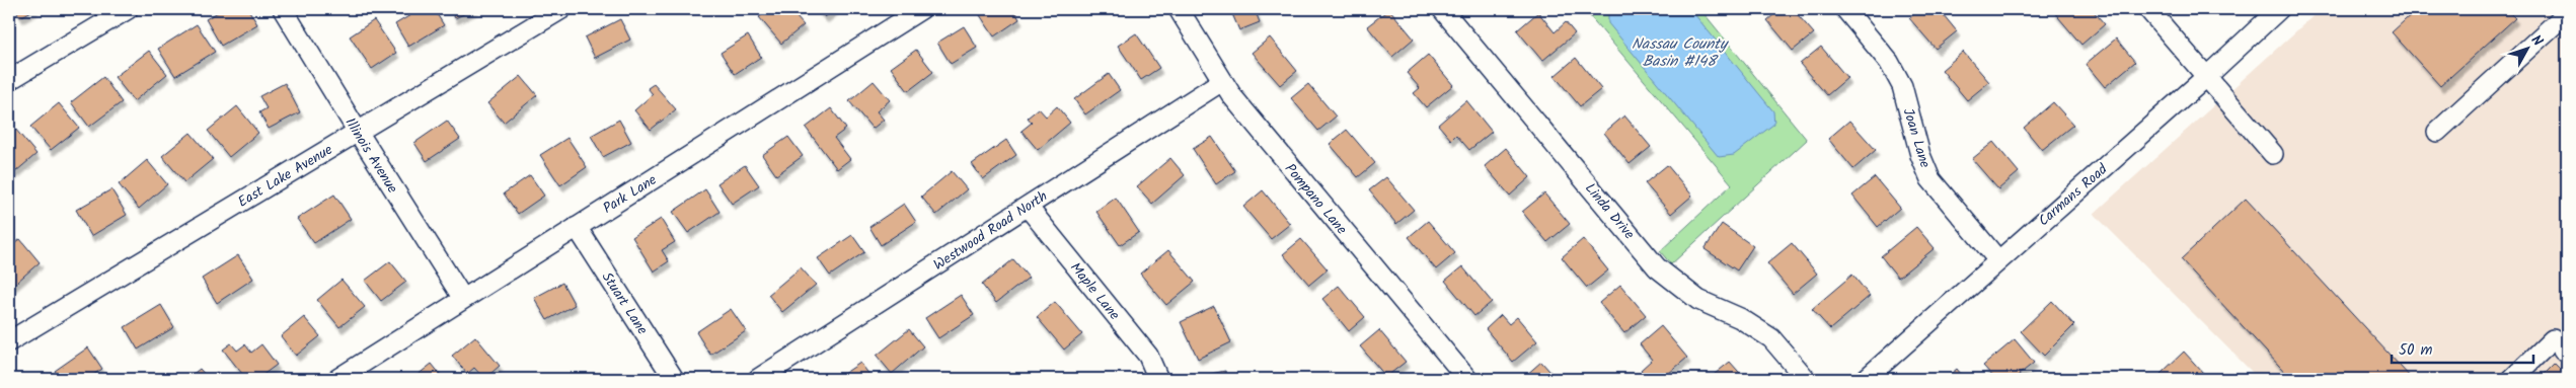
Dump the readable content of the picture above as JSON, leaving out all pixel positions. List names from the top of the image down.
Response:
{
  "streets": {
    "street": [
      "Joan Lane",
      "Illinois Avenue",
      "East Lake Avenue",
      "Park Lane",
      "Carmans Road",
      "Pompano Lane",
      "Linda Drive",
      "Westwood Road North",
      "Maple Lane",
      "Stuart Lane"
    ]
  },
  "crossings": [
    ["Joan Lane", "Carmans Road"],
    ["Illinois Avenue", "East Lake Avenue"],
    ["Illinois Avenue", "Park Lane"],
    ["Park Lane", "Stuart Lane"],
    ["Pompano Lane", "Westwood Road North"],
    ["Westwood Road North", "Maple Lane"]
  ],
  "water": ["Nassau County Basin #148"],
  "scale_bar": "50 m",
  "north": "top right"
}
